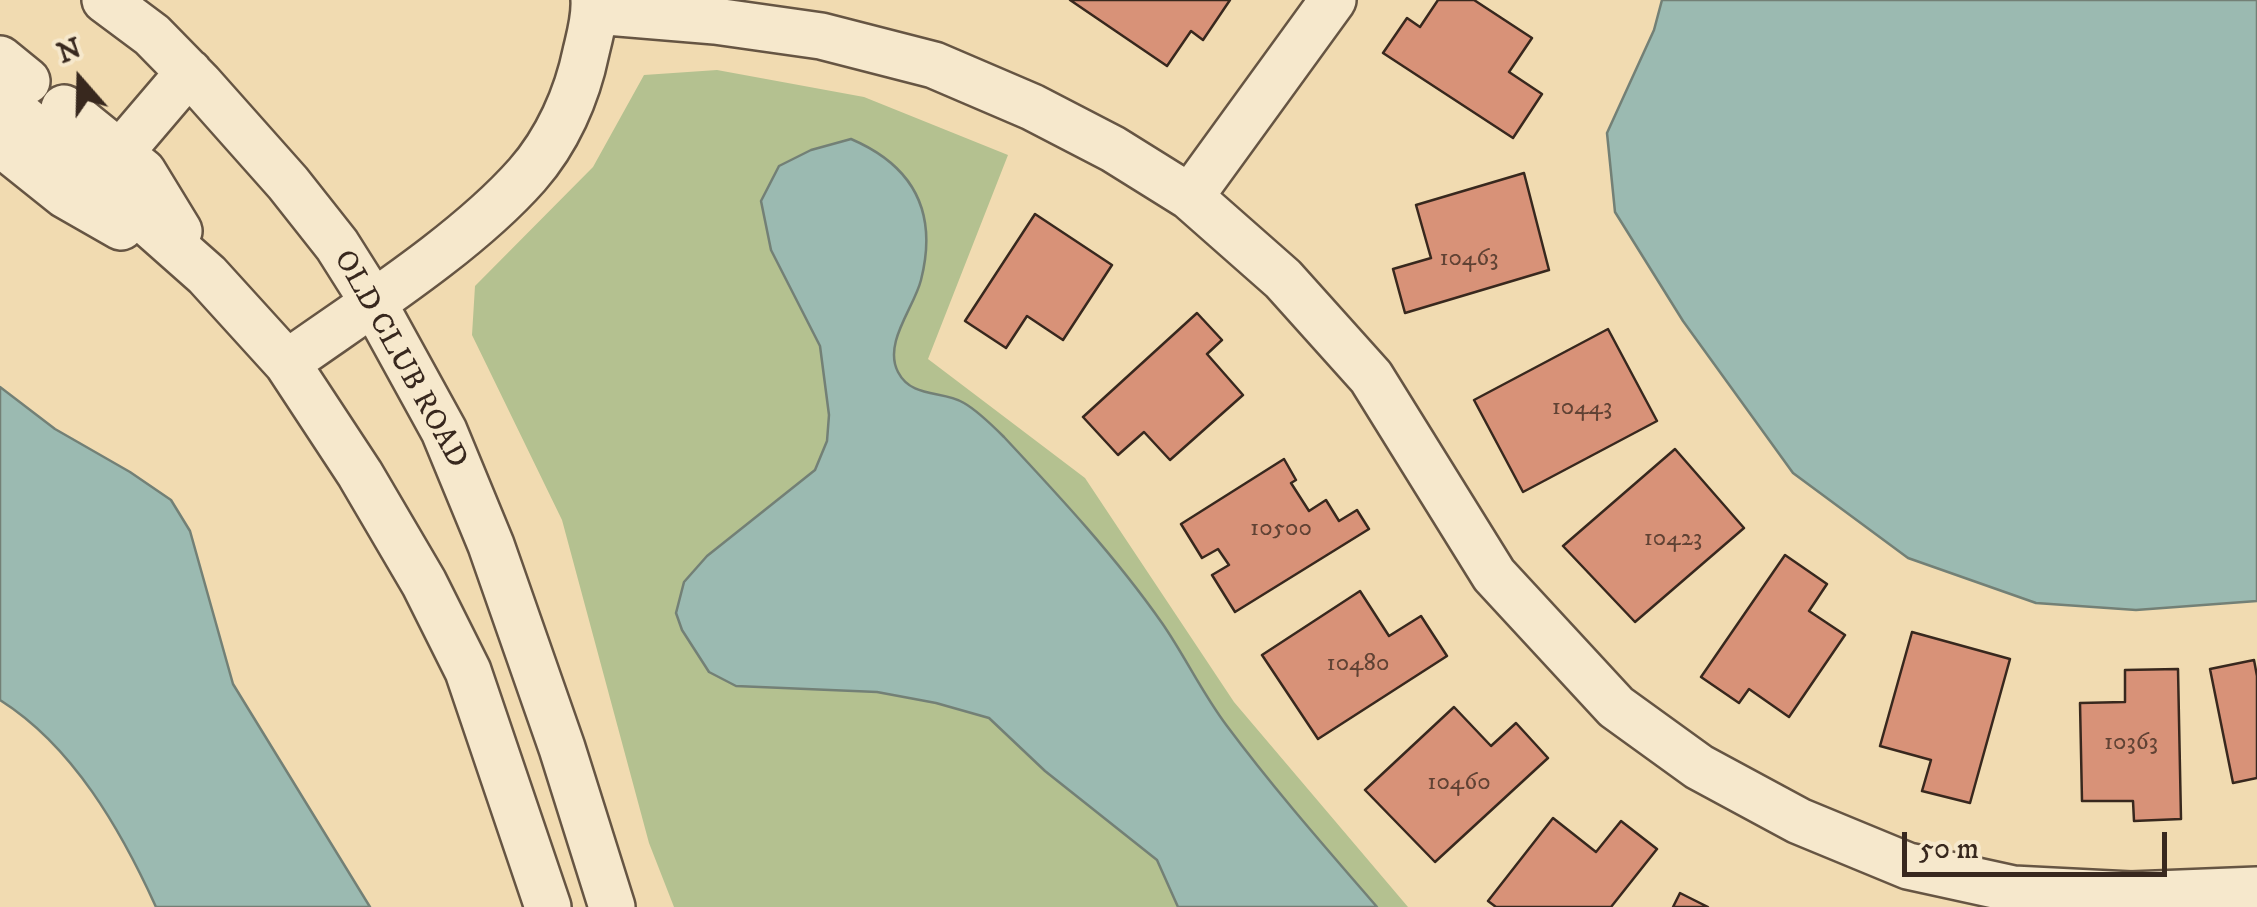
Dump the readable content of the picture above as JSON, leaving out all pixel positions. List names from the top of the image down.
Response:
{
  "streets": {
    "street": ["OLD CLUB ROAD"]
  },
  "house_numbers": [
    "10463",
    "10443",
    "10500",
    "10423",
    "10480",
    "10363",
    "10460"
  ],
  "scale_bar": "50 m",
  "north": "top"
}
